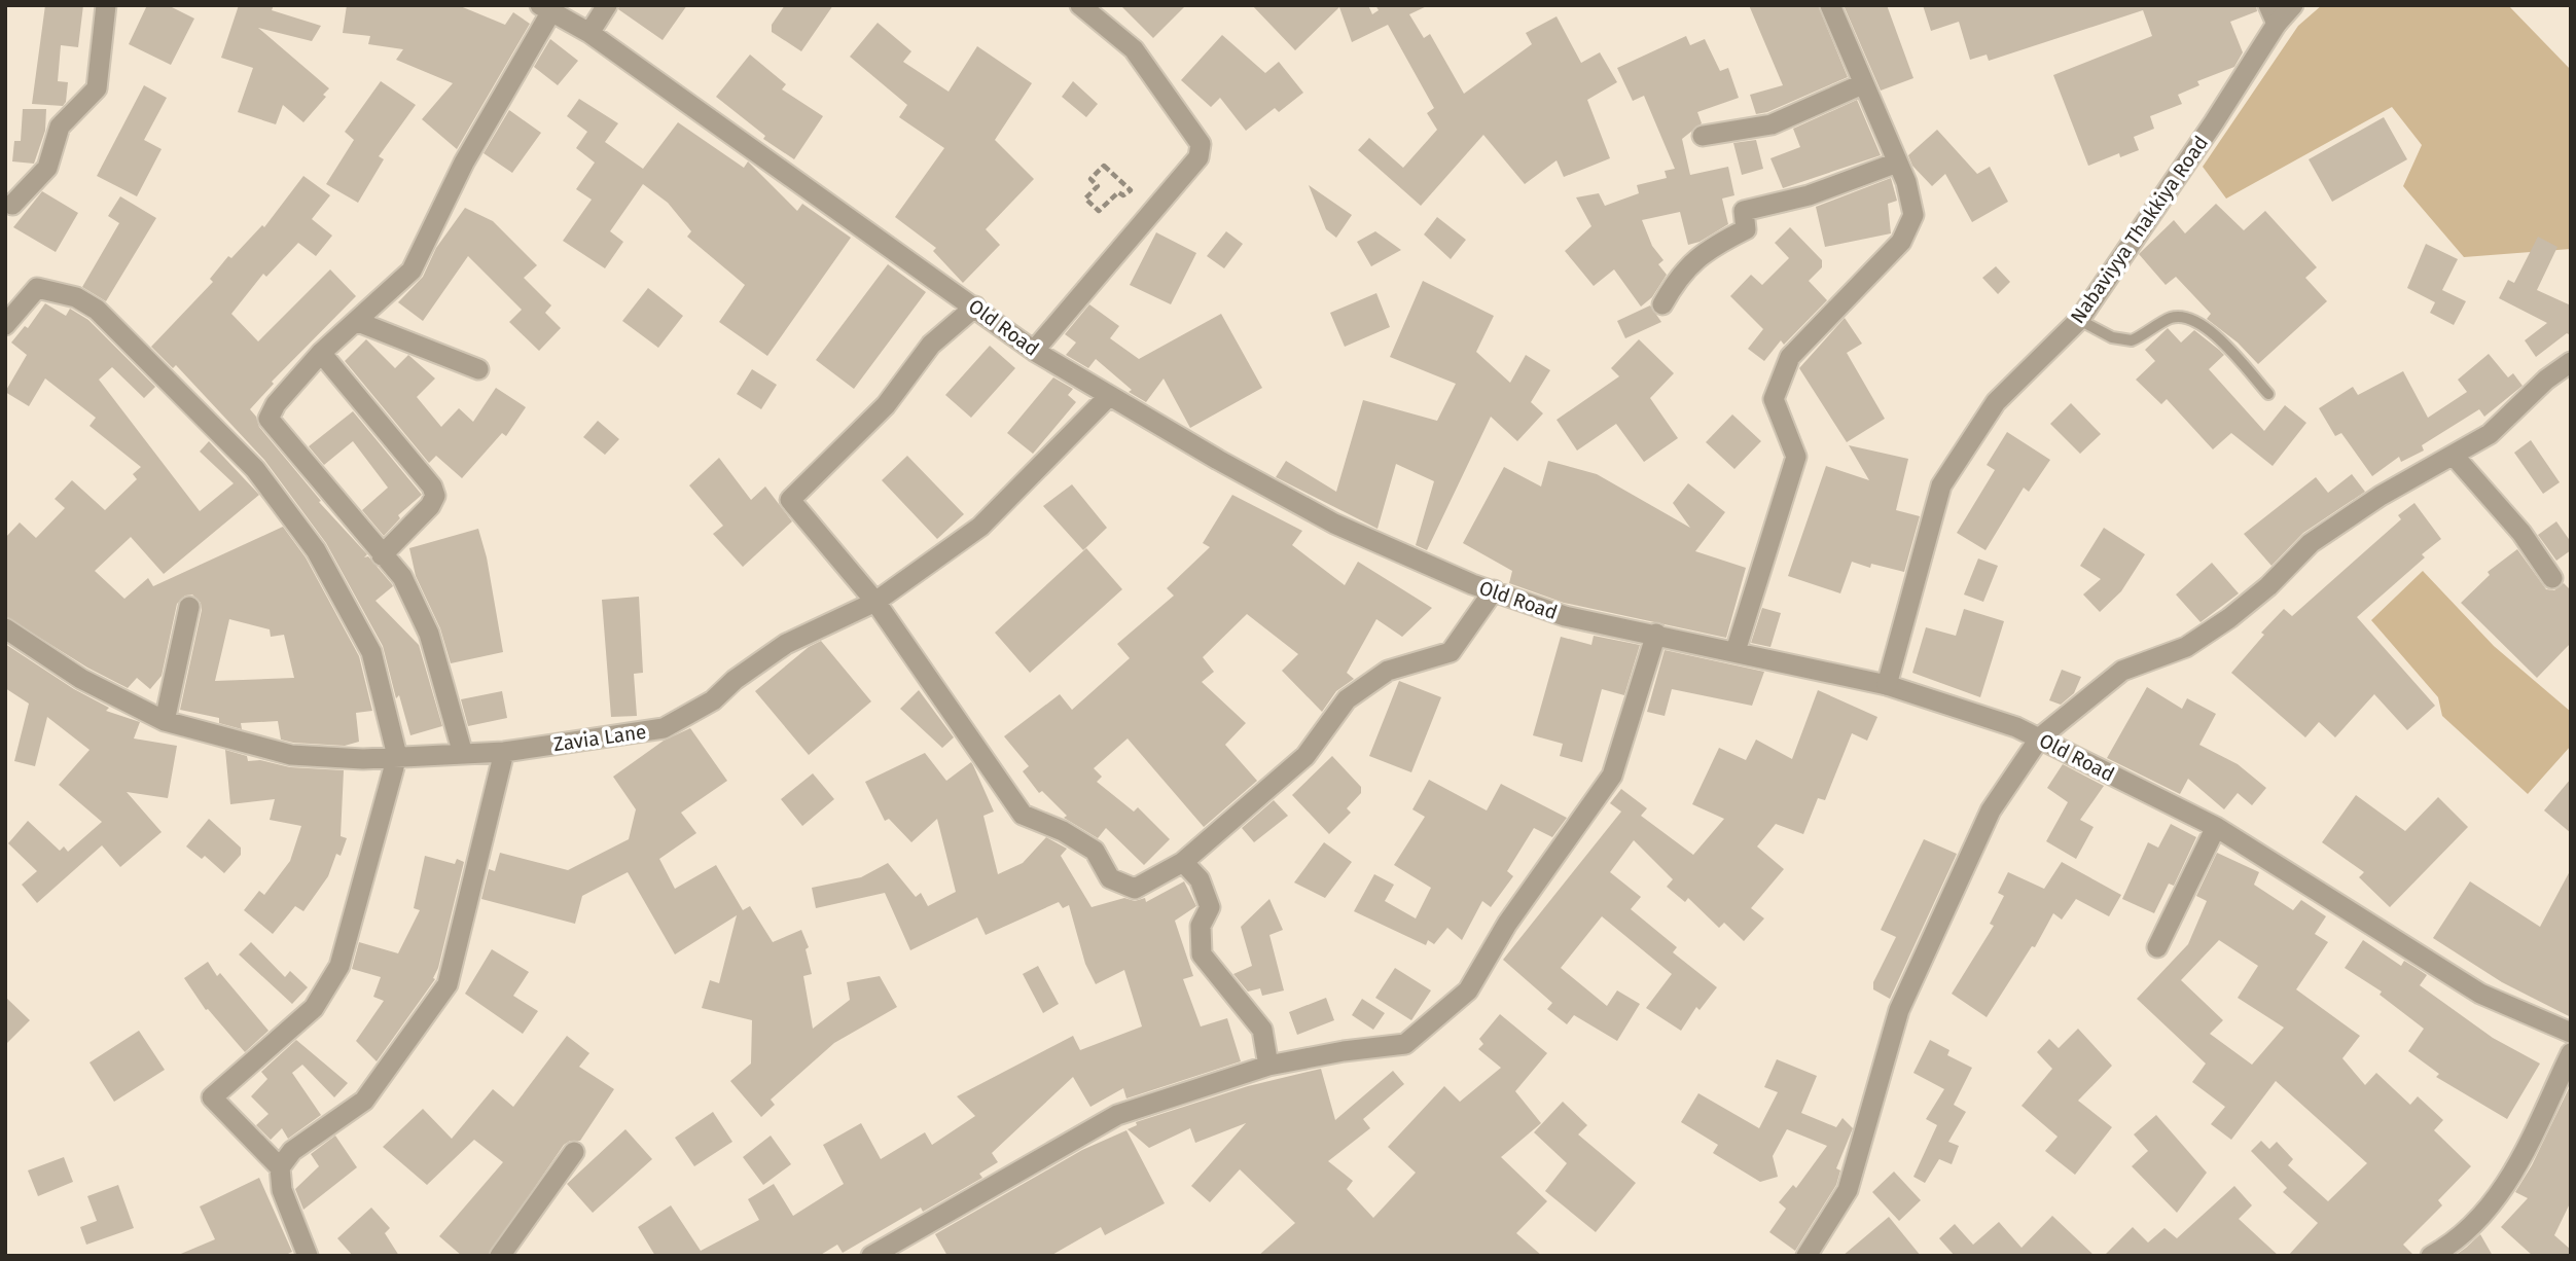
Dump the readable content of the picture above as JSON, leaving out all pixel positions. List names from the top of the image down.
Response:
{
  "streets": {
    "street": ["Nabaviyya Thakkiya Road", "Old Road", "Zavia Lane"]
  },
  "crossings": [
    ["Nabaviyya Thakkiya Road", "Old Road"],
    ["Old Road", "Zavia Lane"]
  ]
}
